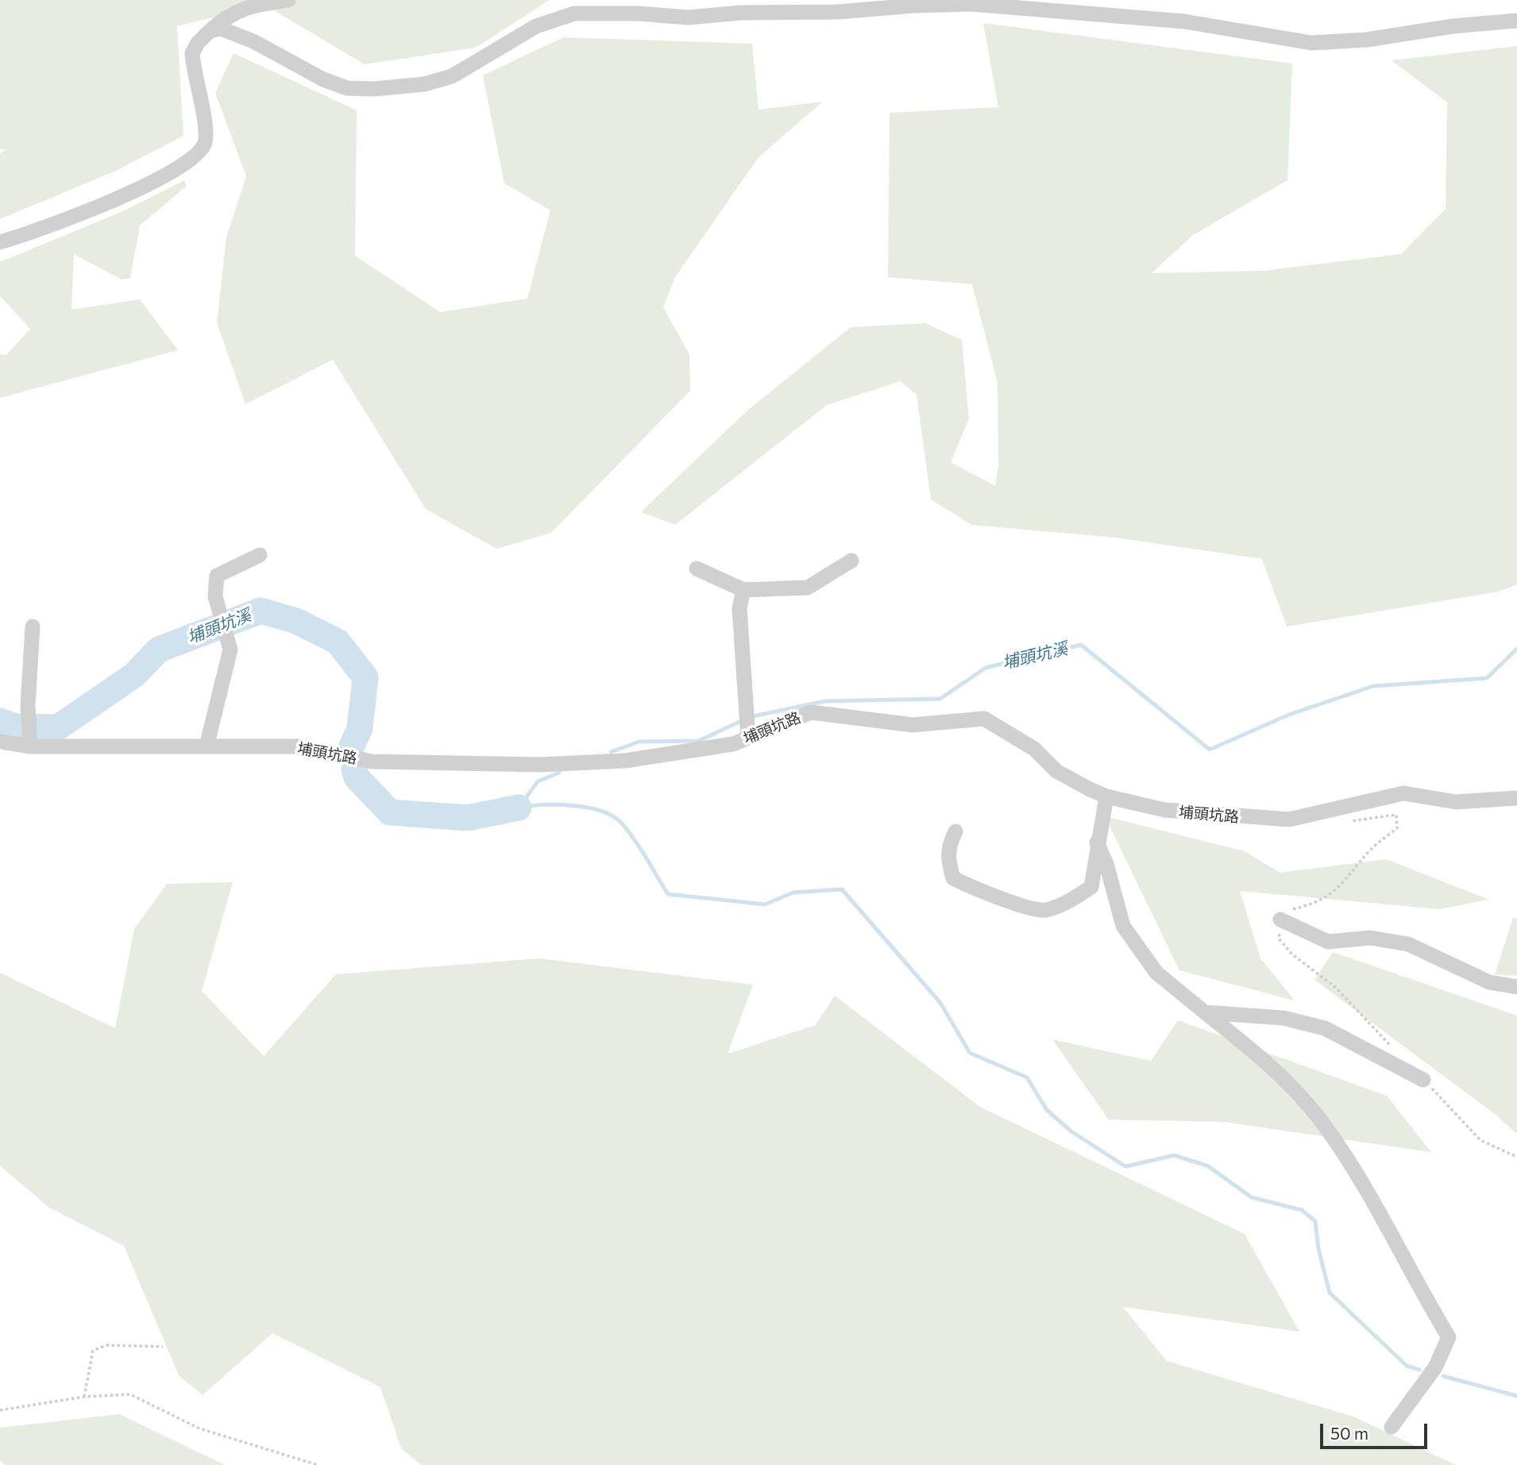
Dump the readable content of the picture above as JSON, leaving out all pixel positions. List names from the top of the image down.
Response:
{
  "streets": {
    "street": ["埔頭坑路"]
  },
  "water": ["埔頭坑溪"],
  "scale_bar": "50 m"
}
